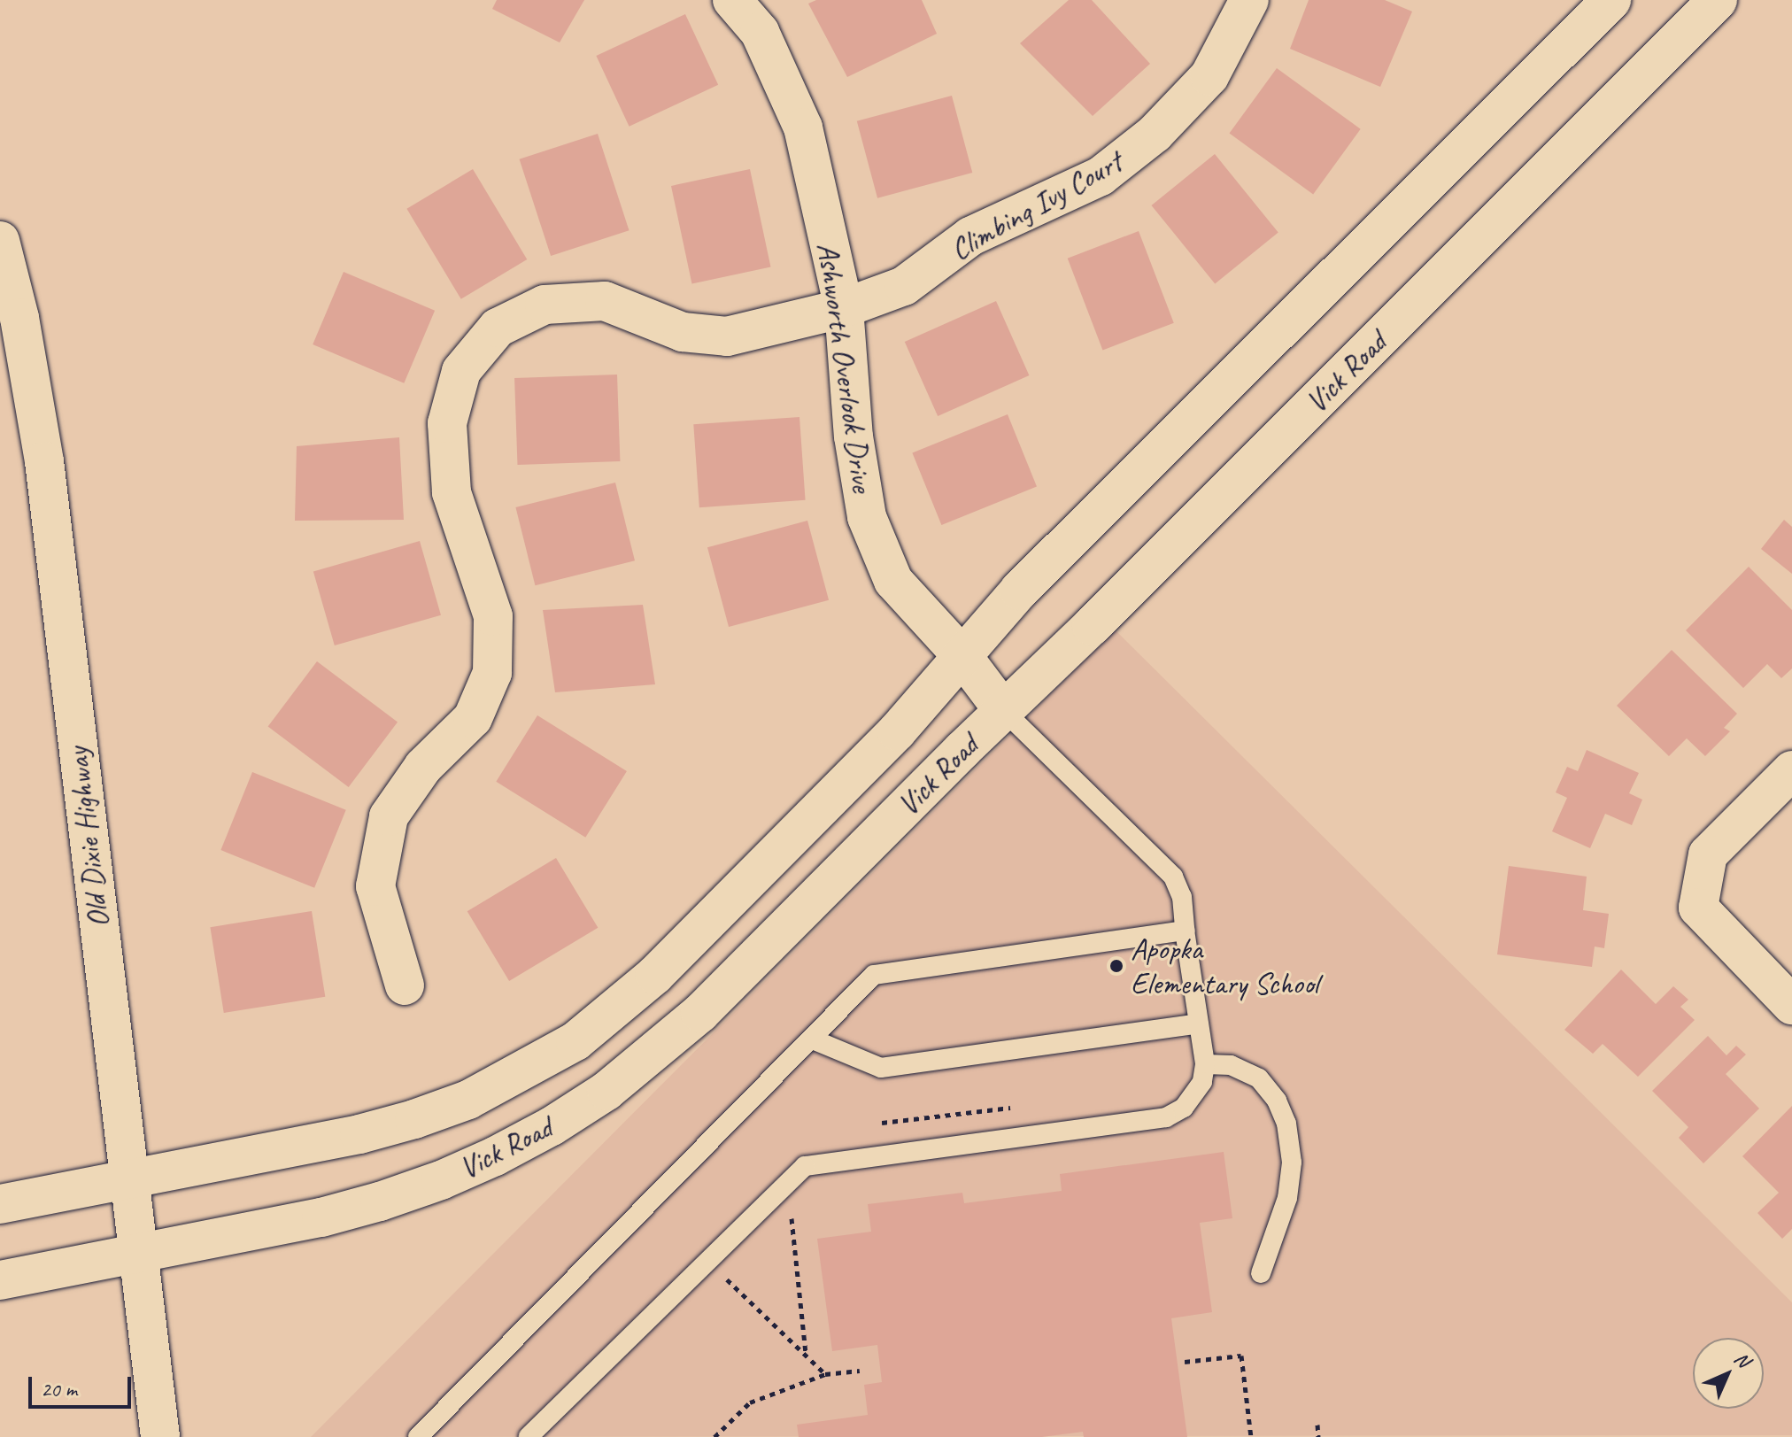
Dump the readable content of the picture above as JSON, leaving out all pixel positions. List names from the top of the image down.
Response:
{
  "streets": {
    "street": [
      "Climbing Ivy Court",
      "Ashworth Overlook Drive",
      "Vick Road",
      "Old Dixie Highway"
    ]
  },
  "crossings": [
    ["Climbing Ivy Court", "Ashworth Overlook Drive"],
    ["Ashworth Overlook Drive", "Vick Road"],
    ["Vick Road", "Old Dixie Highway"]
  ],
  "places": ["Apopka Elementary School"],
  "scale_bar": "20 m",
  "north": "top right"
}
